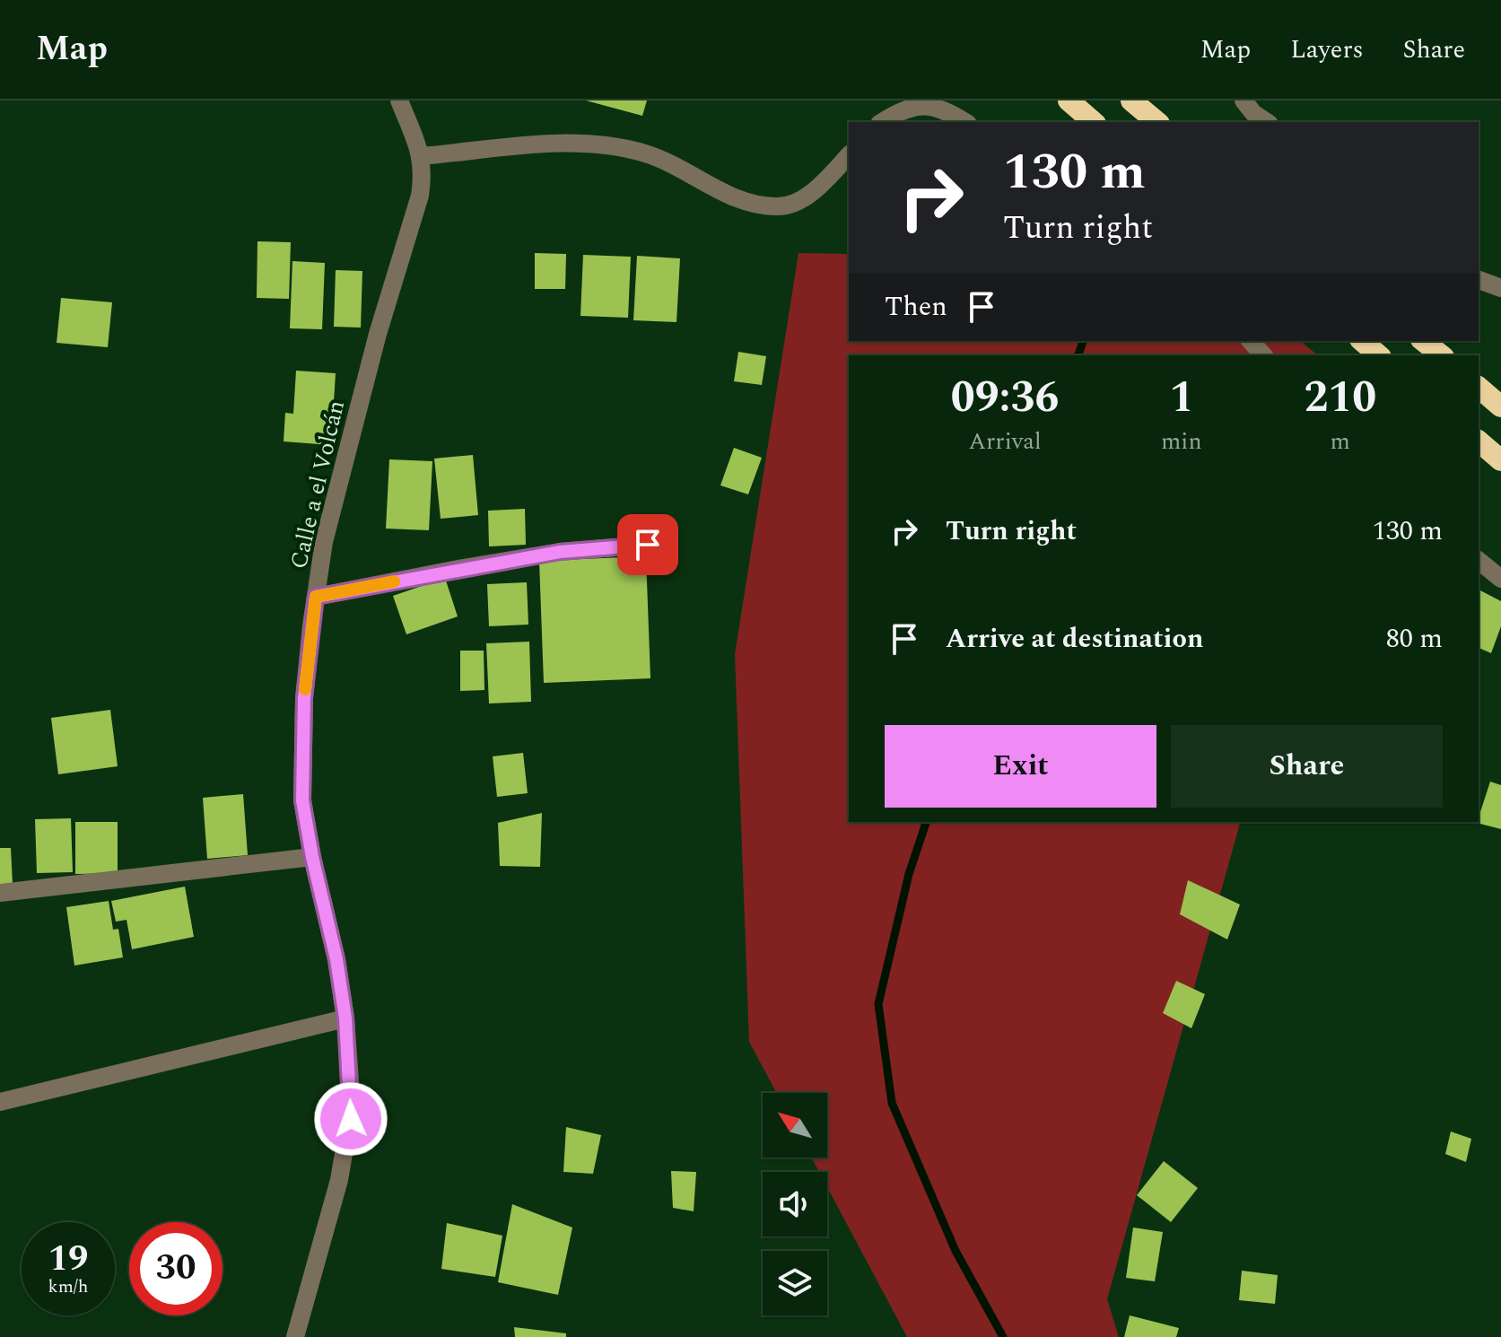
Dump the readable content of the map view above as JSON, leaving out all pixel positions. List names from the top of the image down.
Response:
{
  "streets": {
    "street": ["Calle a el Volcán"]
  },
  "north": "top left",
  "page": {
    "header": "Map",
    "nav": ["Map", "Layers", "Share"],
    "turn": ["130 m", "Turn right"],
    "then": "Then",
    "eta": [
      "09:36",
      "Arrival",
      "1",
      "min",
      "210",
      "m"
    ],
    "list": [
      {
        "name": "Turn right",
        "value": "130 m"
      },
      {
        "name": "Arrive at destination",
        "value": "80 m"
      }
    ],
    "buttons": ["Exit", "Share"],
    "speed": "19 km/h",
    "limit": "30"
  }
}
